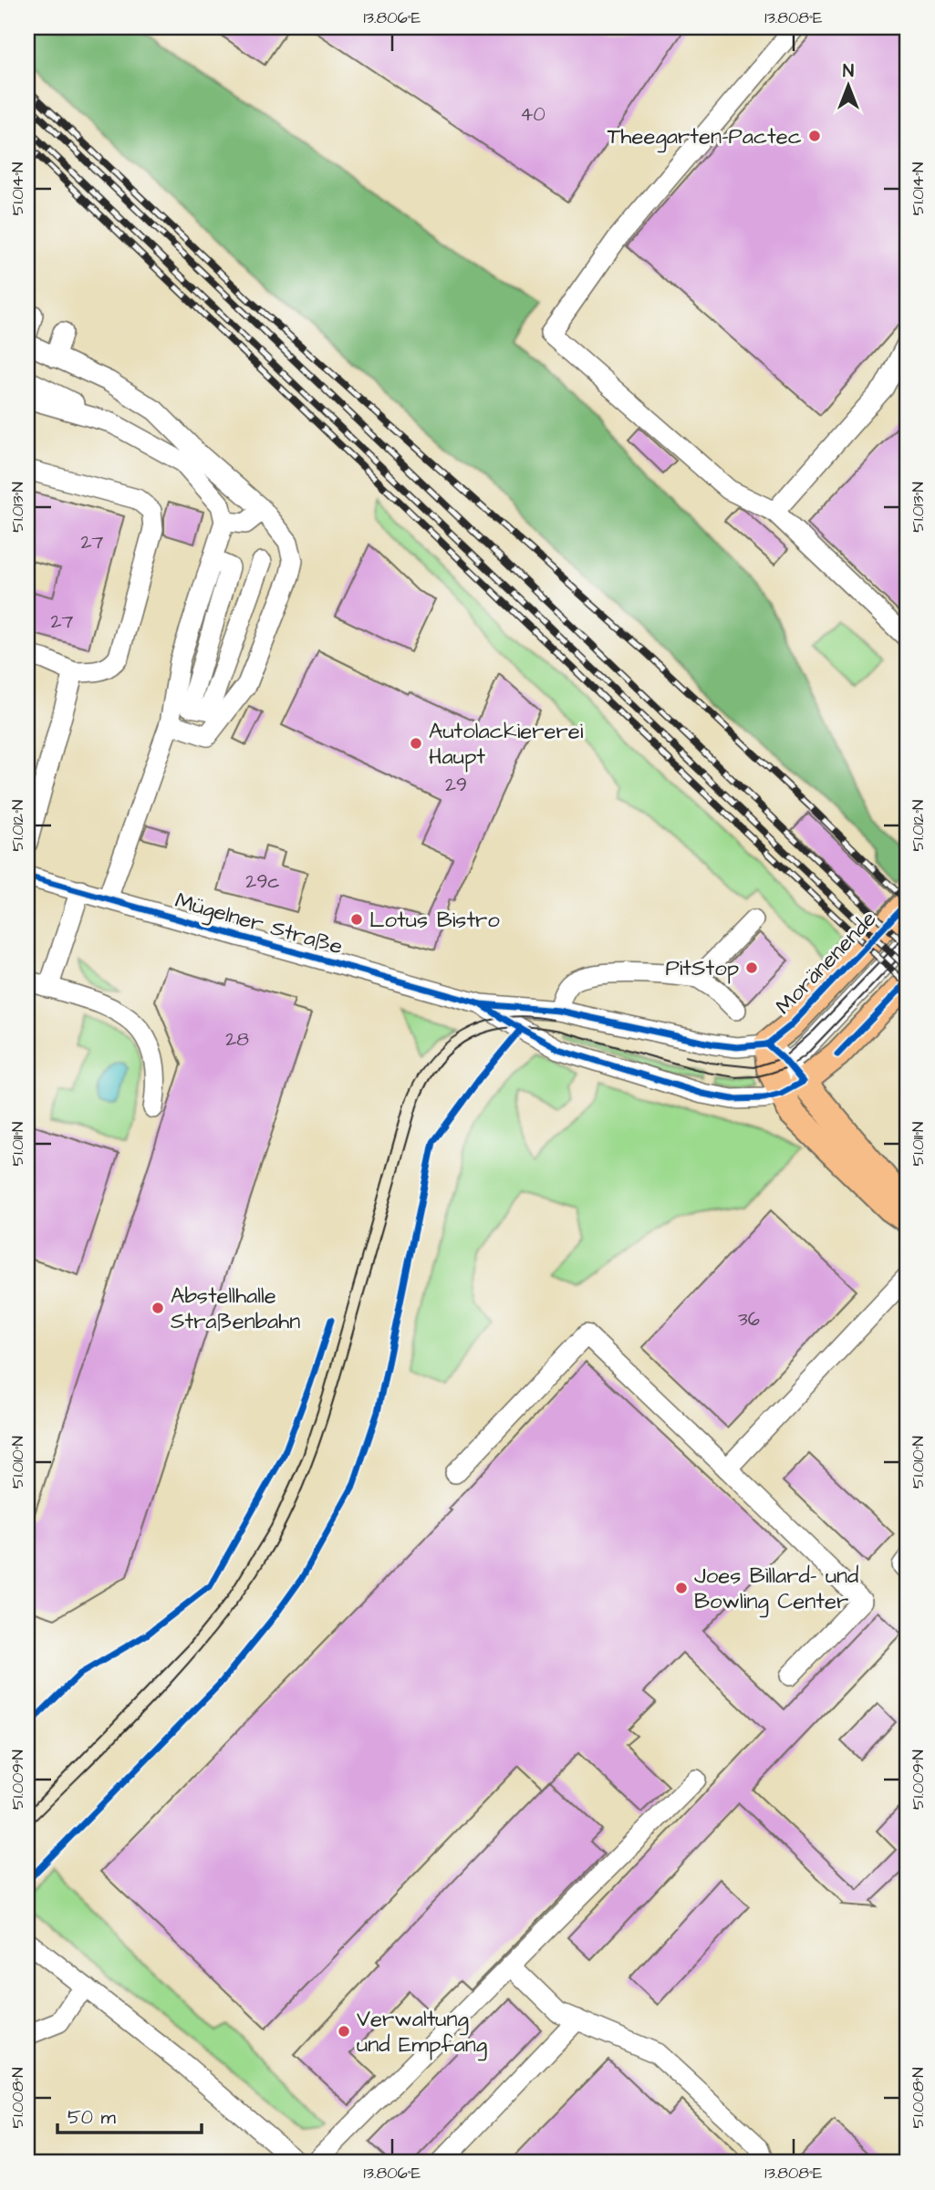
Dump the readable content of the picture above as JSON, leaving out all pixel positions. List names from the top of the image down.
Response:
{
  "streets": {
    "main road": ["Moränenende"],
    "street": ["Mügelner Straße"]
  },
  "crossings": [
    ["Mügelner Straße", "Moränenende"]
  ],
  "places": [
    "Theegarten-Pactec",
    "Autolackiererei Haupt",
    "Lotus Bistro",
    "PitStop",
    "Abstellhalle Straßenbahn",
    "Joes Billard- und Bowling Center",
    "Verwaltung und Empfang"
  ],
  "house_numbers": [
    "40",
    "27",
    "27",
    "29",
    "29c",
    "28",
    "36"
  ],
  "scale_bar": "50 m",
  "north": "top",
  "coordinates": [
    "13.806°E",
    "13.808°E",
    "51.014°N",
    "51.013°N",
    "51.012°N",
    "51.011°N",
    "51.010°N",
    "51.009°N",
    "51.008°N"
  ]
}
